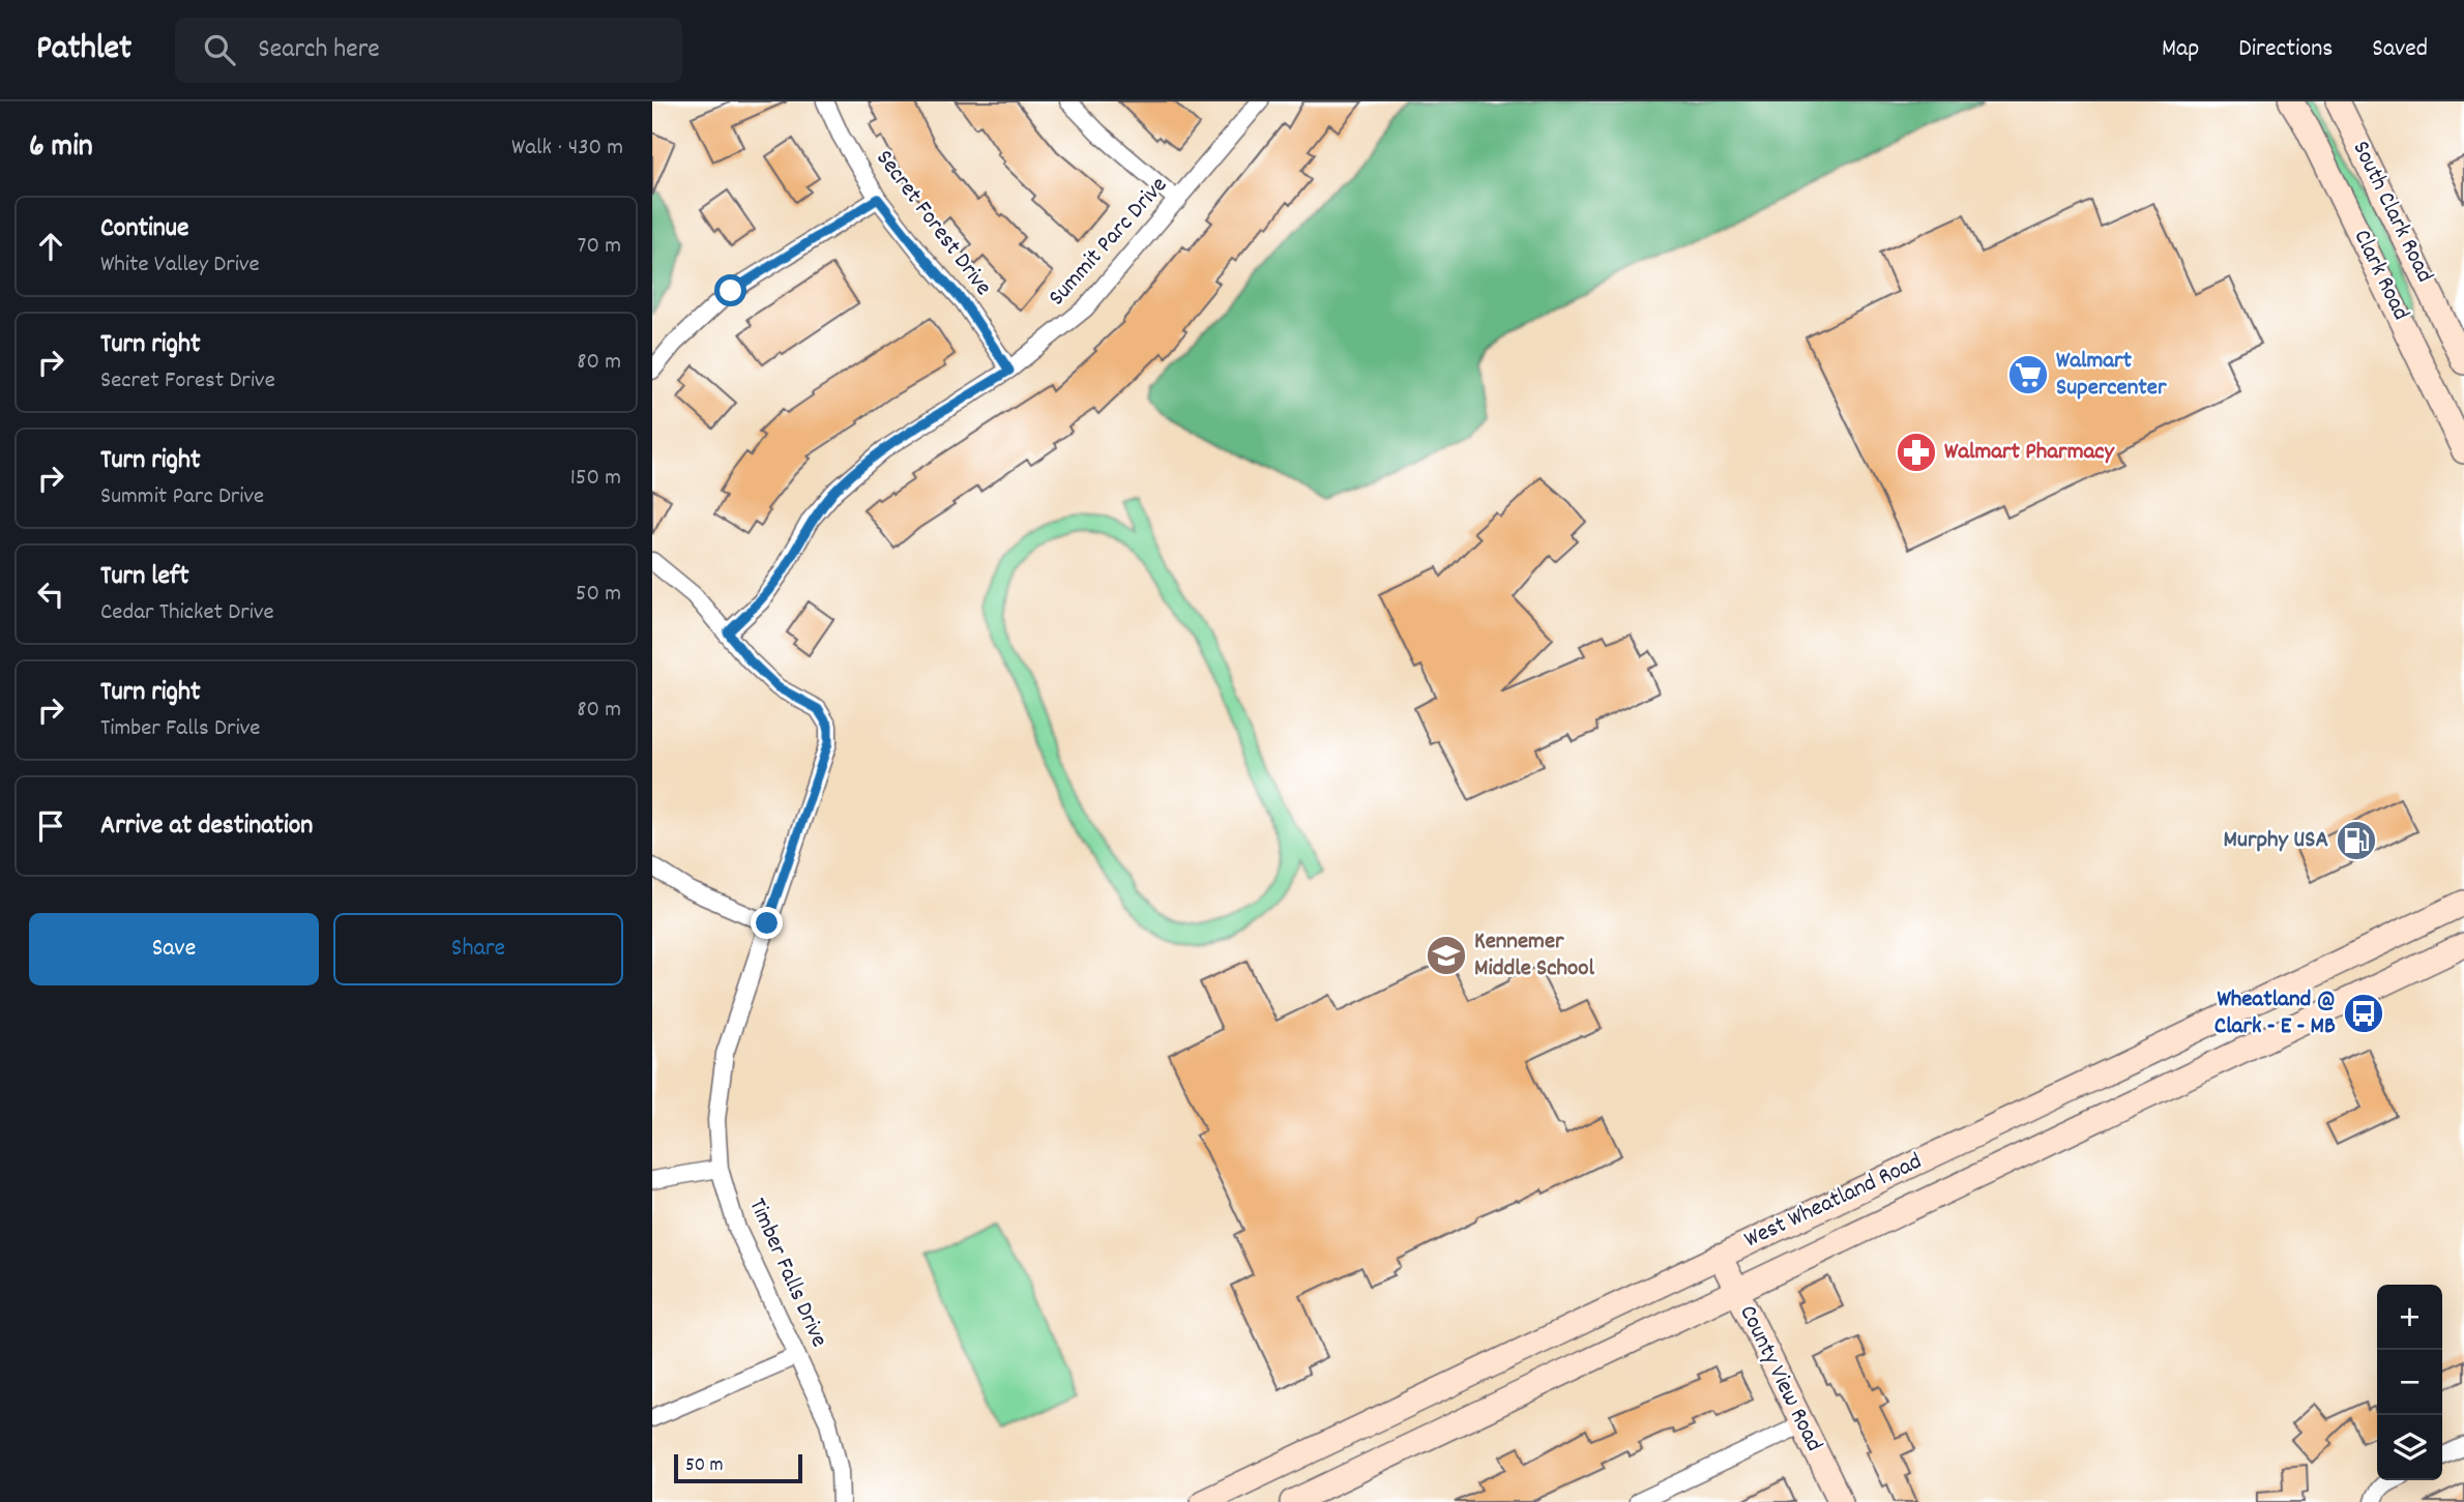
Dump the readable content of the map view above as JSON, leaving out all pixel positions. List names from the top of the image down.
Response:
{
  "streets": {
    "main road": [
      "South Clark Road",
      "Clark Road",
      "West Wheatland Road",
      "County View Road"
    ],
    "street": ["Secret Forest Drive", "Summit Parc Drive", "Timber Falls Drive"]
  },
  "crossings": [
    ["Secret Forest Drive", "Summit Parc Drive"],
    ["Summit Parc Drive", "Timber Falls Drive"],
    ["West Wheatland Road", "County View Road"]
  ],
  "places": {
    "supermarket": ["Walmart Supercenter"],
    "pharmacy": ["Walmart Pharmacy"],
    "fuel station": ["Murphy USA"],
    "school or university": ["Kennemer Middle School"],
    "bus stop": ["Wheatland @ Clark - E - MB"]
  },
  "scale_bar": "50 m",
  "page": {
    "header": "Pathlet",
    "search": "Search here",
    "nav": ["Map", "Directions", "Saved"],
    "heading": ["6 min", "Walk · 430 m"],
    "list": [
      ["Continue", "White Valley Drive", "70 m"],
      ["Turn right", "Secret Forest Drive", "80 m"],
      ["Turn right", "Summit Parc Drive", "150 m"],
      ["Turn left", "Cedar Thicket Drive", "50 m"],
      ["Turn right", "Timber Falls Drive", "80 m"],
      "Arrive at destination"
    ],
    "buttons": ["Save", "Share"],
    "map_buttons": ["+", "−"],
    "scale": "50 m"
  }
}
